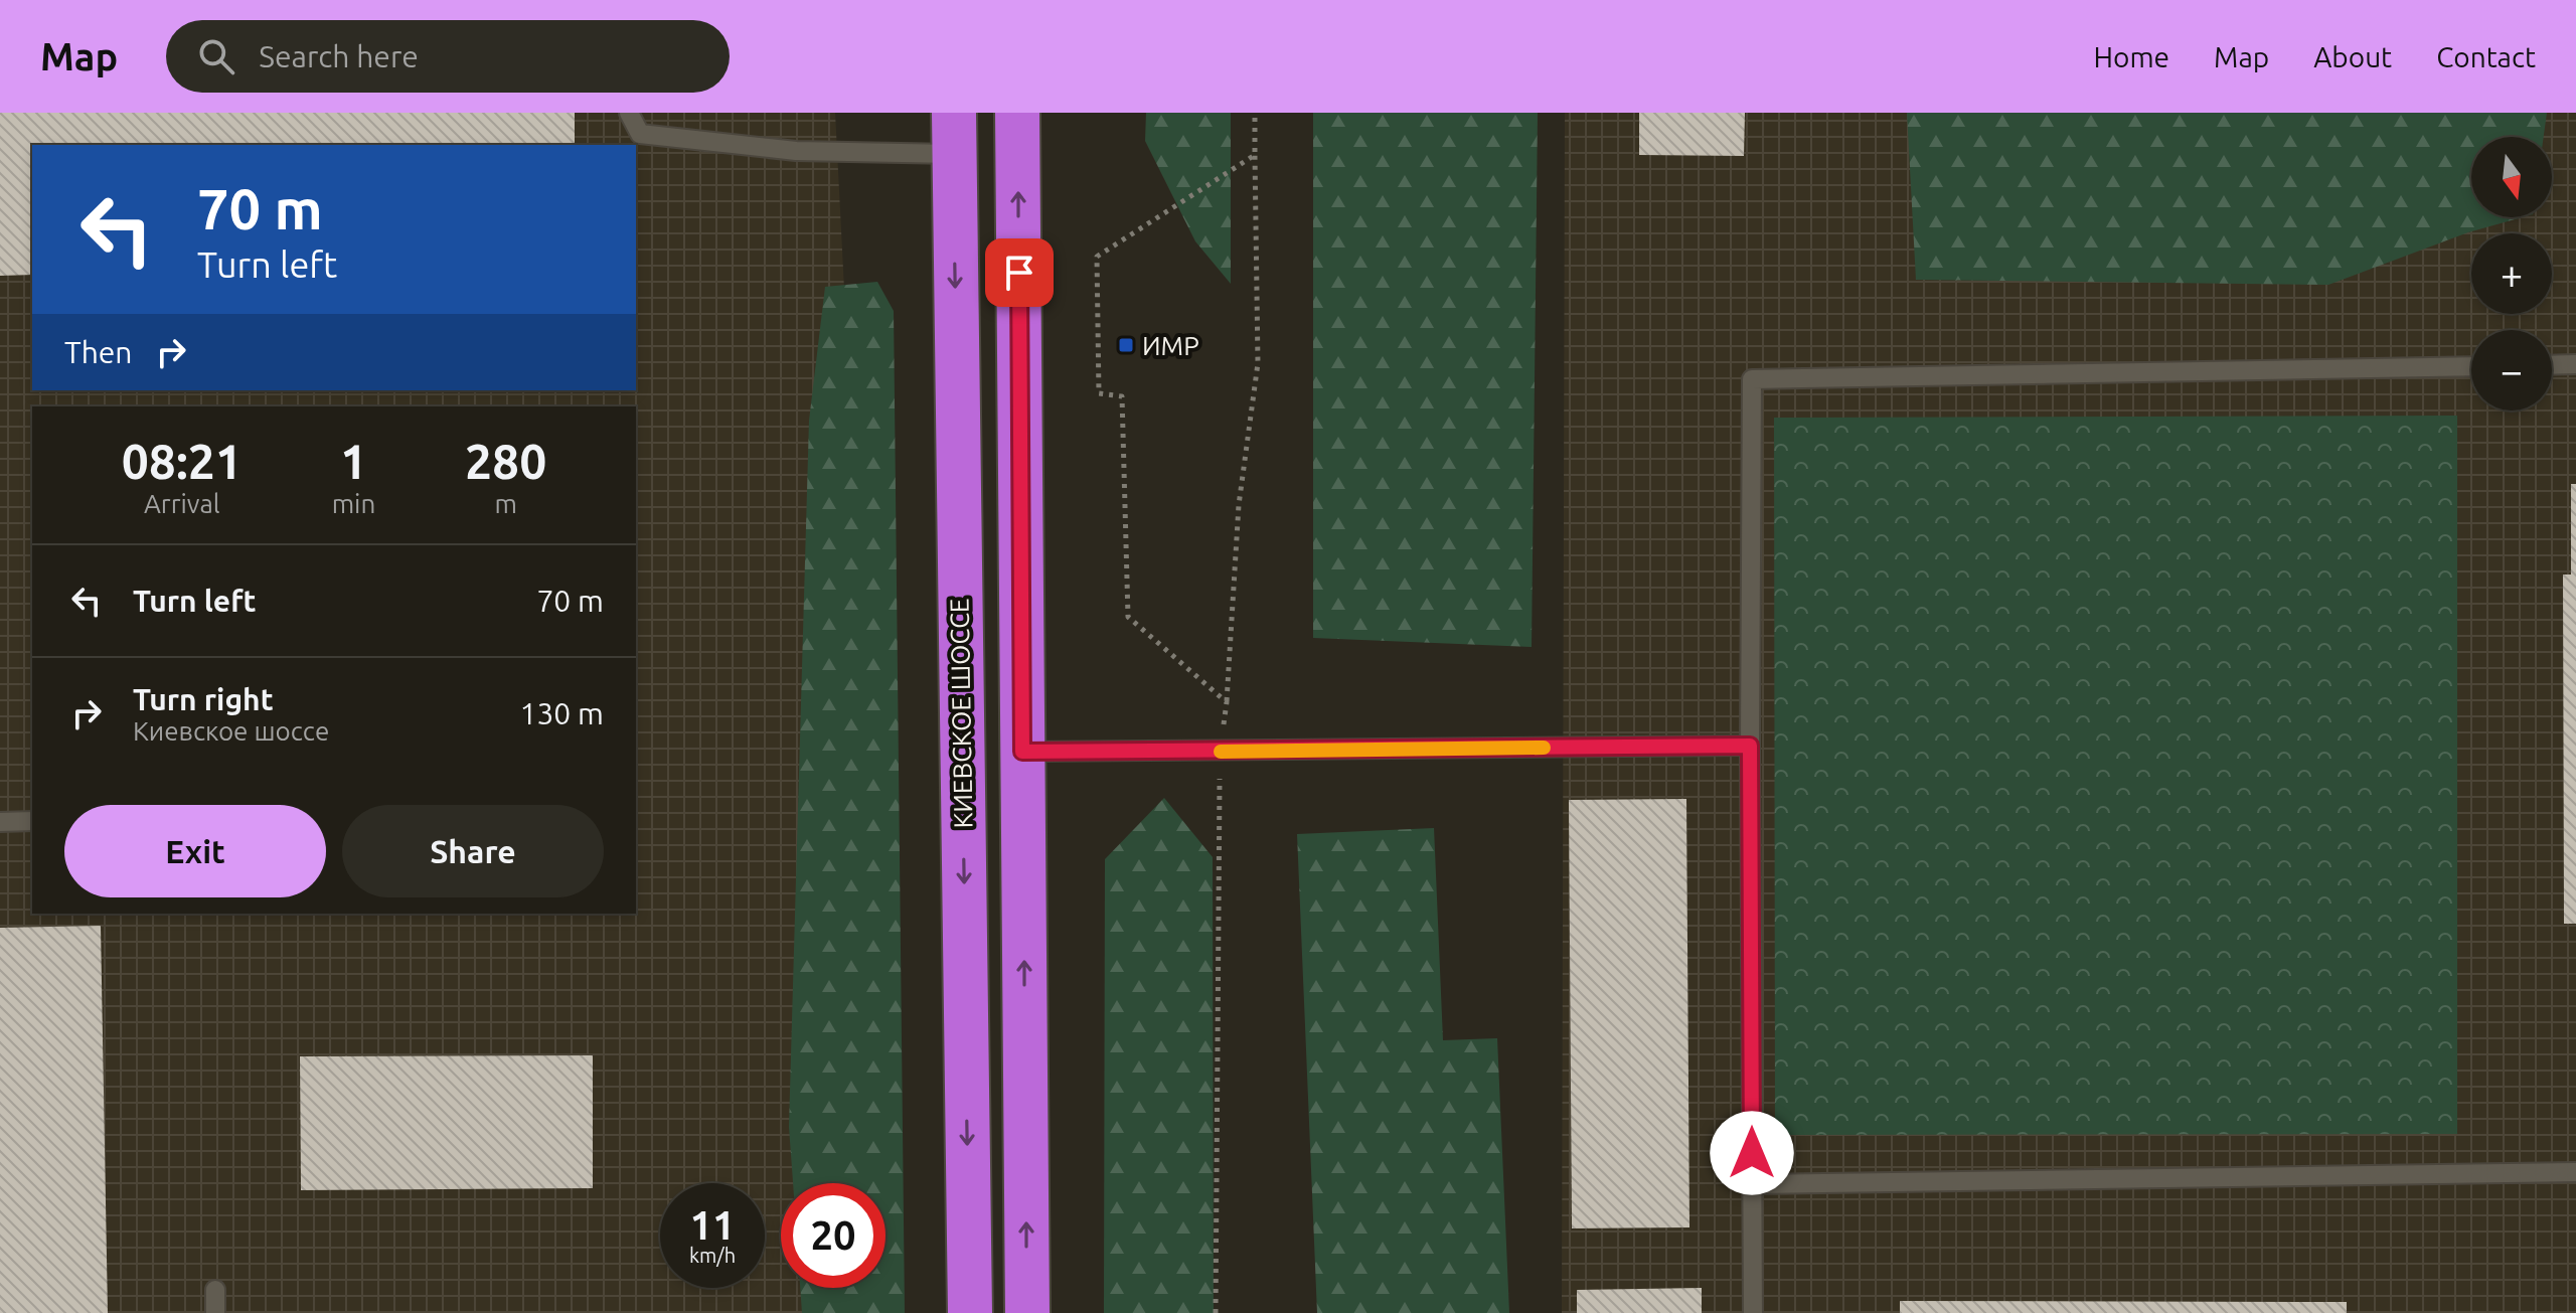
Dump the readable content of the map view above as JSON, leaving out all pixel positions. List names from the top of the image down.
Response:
{
  "streets": {
    "highway": ["КИЕВСКОЕ ШОССЕ"]
  },
  "places": {
    "transit": ["ИМР"]
  },
  "north": "bottom",
  "page": {
    "header": "Map",
    "search": "Search here",
    "nav": [
      "Home",
      "Map",
      "About",
      "Contact"
    ],
    "map_buttons": ["+", "−"],
    "turn": ["70 m", "Turn left"],
    "then": "Then",
    "eta": [
      "08:21",
      "Arrival",
      "1",
      "min",
      "280",
      "m"
    ],
    "list": [
      {
        "name": "Turn left",
        "value": "70 m"
      },
      {
        "name": "Turn right",
        "note": "Киевское шоссе",
        "value": "130 m"
      }
    ],
    "buttons": ["Exit", "Share"],
    "speed": "11 km/h",
    "limit": "20"
  }
}
